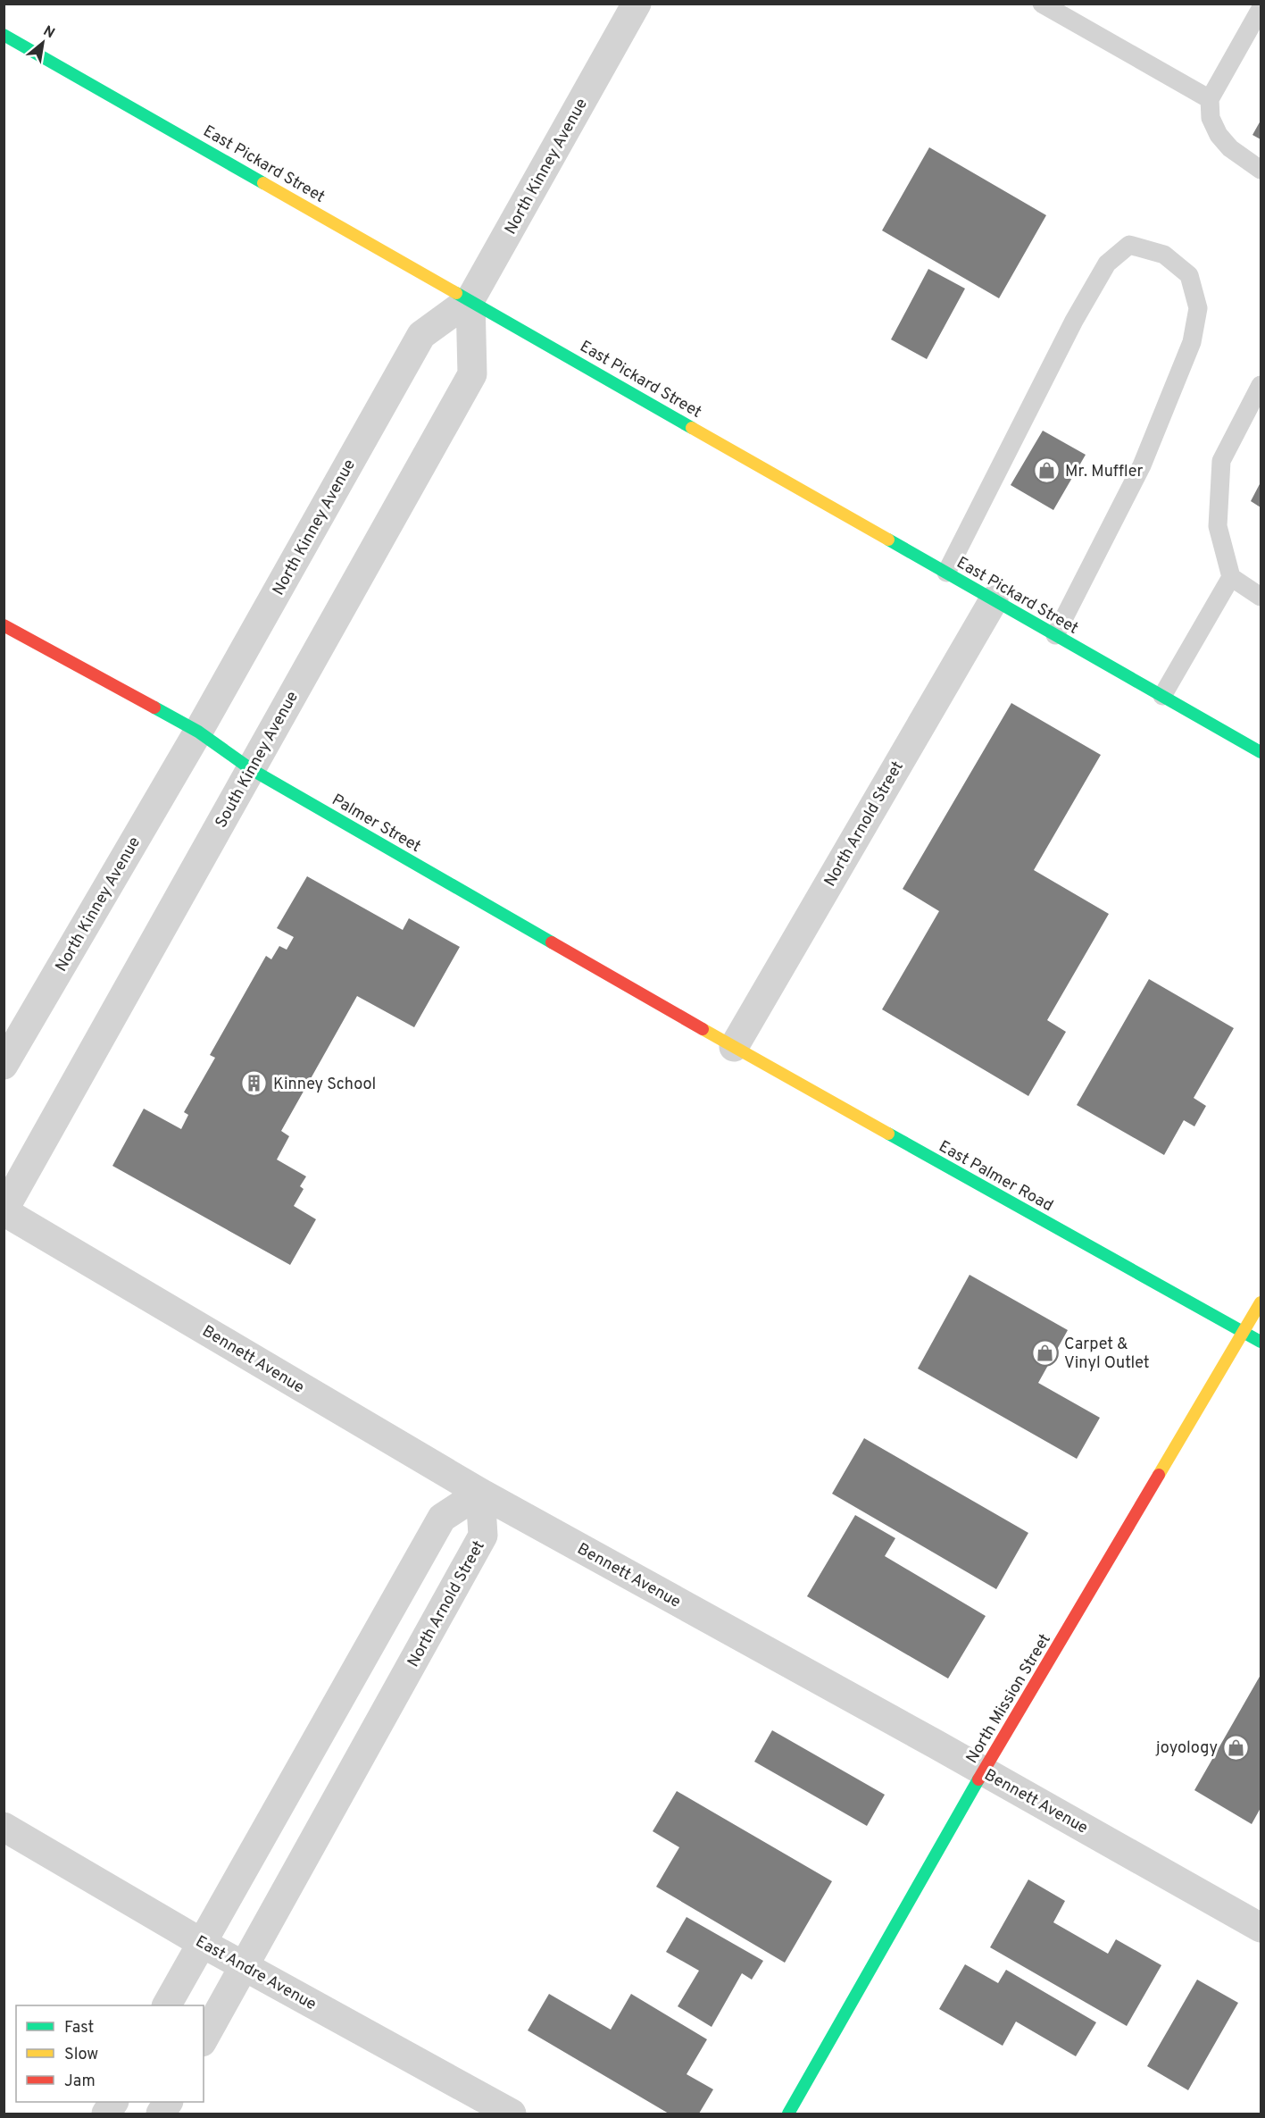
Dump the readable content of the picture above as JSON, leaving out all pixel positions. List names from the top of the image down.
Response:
{
  "streets": {
    "main road": [
      "East Pickard Street",
      "Palmer Street",
      "East Palmer Road",
      "North Mission Street"
    ],
    "street": [
      "North Kinney Avenue",
      "South Kinney Avenue",
      "North Arnold Street",
      "Bennett Avenue",
      "East Andre Avenue"
    ]
  },
  "crossings": [
    ["East Pickard Street", "North Kinney Avenue"],
    ["East Pickard Street", "South Kinney Avenue"],
    ["East Pickard Street", "North Arnold Street"],
    ["North Kinney Avenue", "South Kinney Avenue"],
    ["North Kinney Avenue", "Palmer Street"],
    ["South Kinney Avenue", "Palmer Street"],
    ["South Kinney Avenue", "Bennett Avenue"],
    ["Palmer Street", "North Arnold Street"],
    ["Palmer Street", "East Palmer Road"],
    ["North Arnold Street", "East Palmer Road"],
    ["North Arnold Street", "Bennett Avenue"],
    ["North Arnold Street", "East Andre Avenue"],
    ["East Palmer Road", "North Mission Street"],
    ["Bennett Avenue", "North Mission Street"]
  ],
  "places": {
    "shop": ["Mr. Muffler", "Carpet & Vinyl Outlet", "joyology"],
    "building": ["Kinney School"]
  },
  "legend": ["Fast", "Slow", "Jam"],
  "north": "top right"
}
